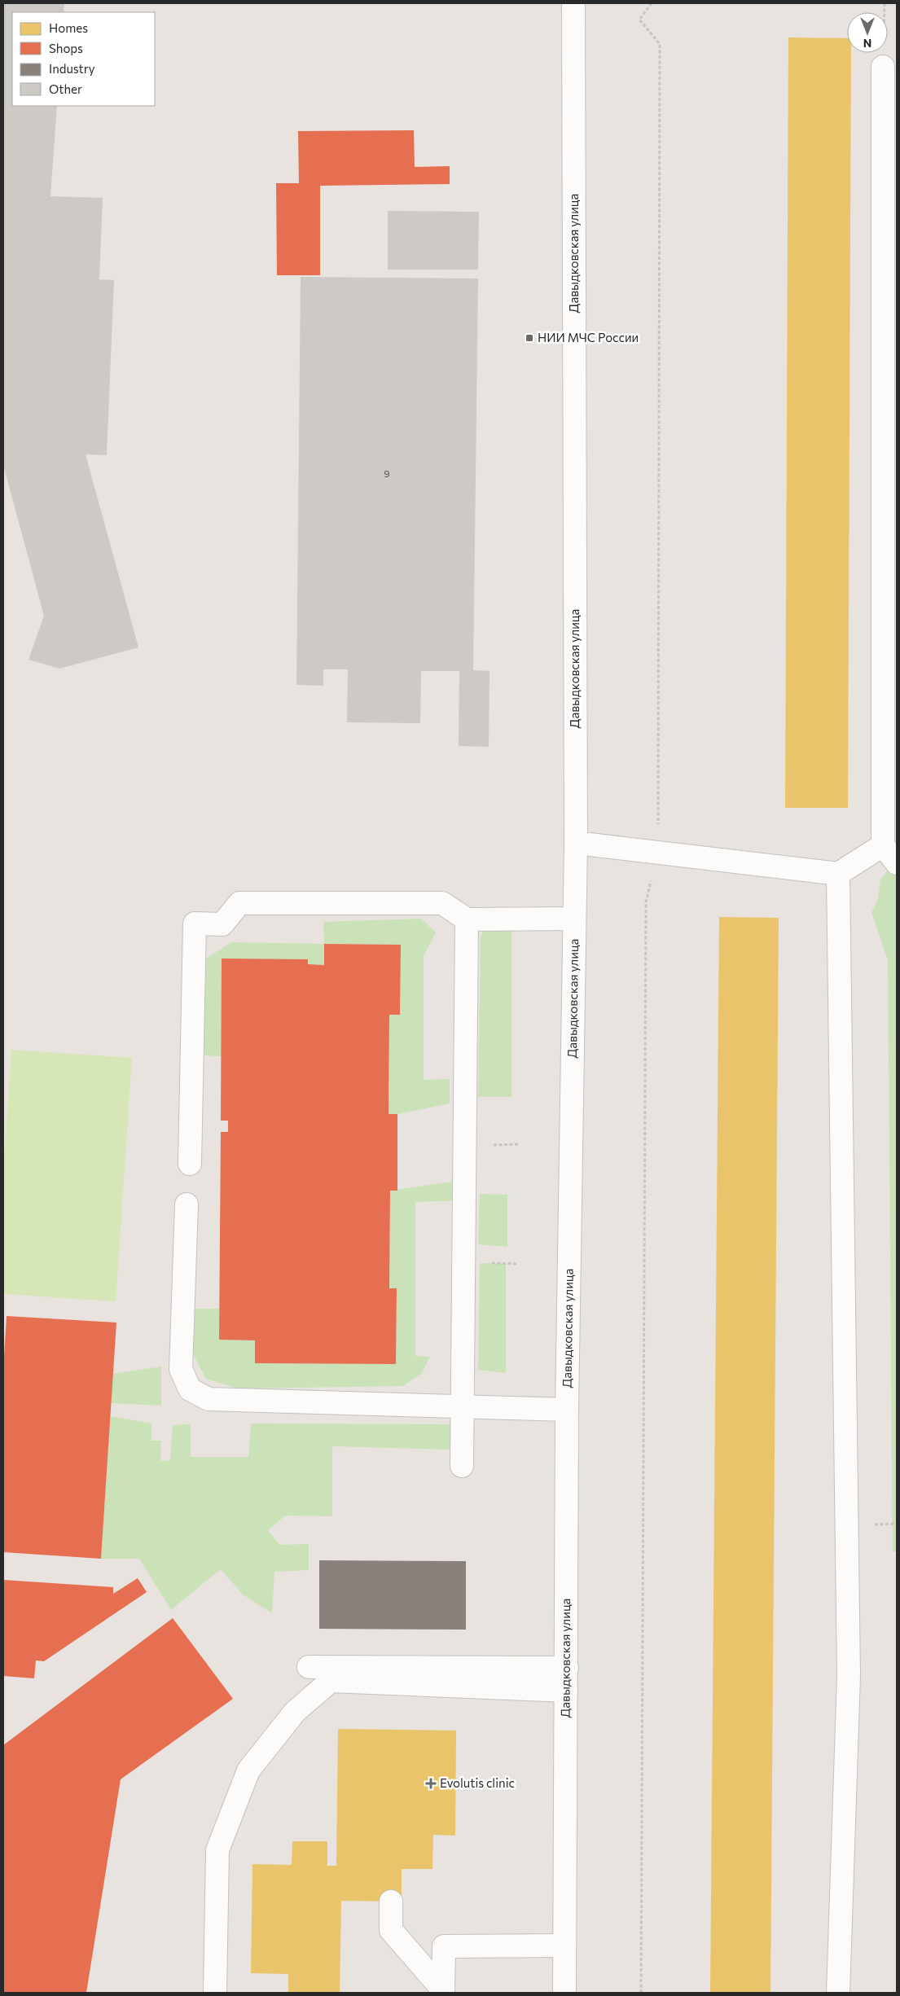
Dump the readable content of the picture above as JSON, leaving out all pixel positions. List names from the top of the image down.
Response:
{
  "streets": {
    "street": ["Давыдковская улица"]
  },
  "places": {
    "transit": ["НИИ МЧС России"],
    "health": ["Evolutis clinic"]
  },
  "house_numbers": ["9"],
  "legend": [
    "Homes",
    "Shops",
    "Industry",
    "Other"
  ],
  "north": "bottom"
}
